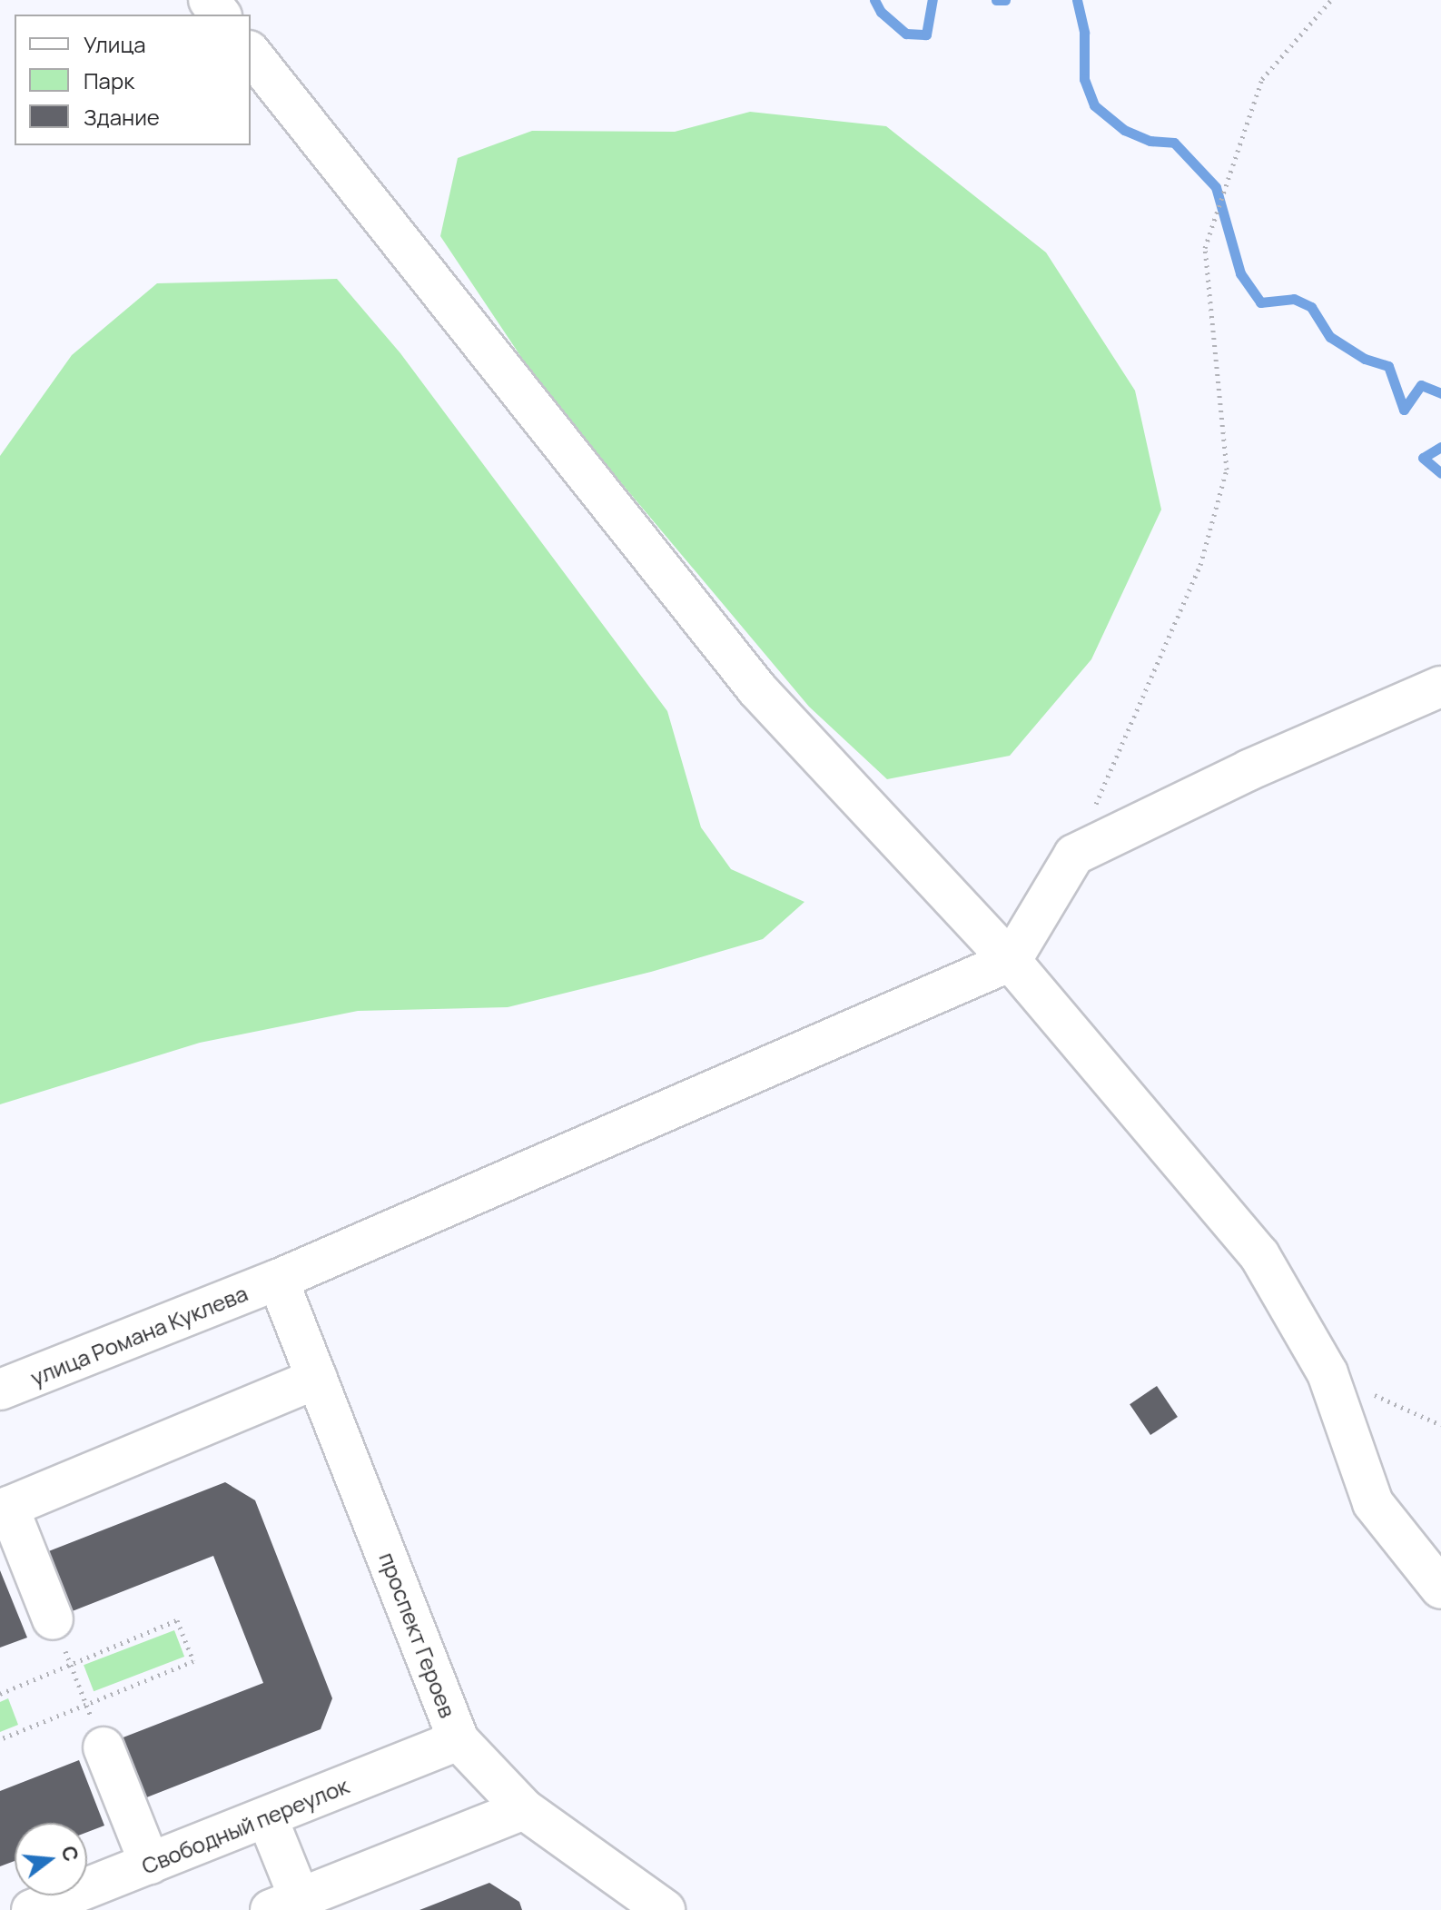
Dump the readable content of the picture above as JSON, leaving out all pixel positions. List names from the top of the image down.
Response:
{
  "streets": {
    "street": ["улица Романа Куклева", "проспект Героев", "Свободный переулок"]
  },
  "crossings": [
    ["улица Романа Куклева", "проспект Героев"],
    ["проспект Героев", "Свободный переулок"]
  ],
  "legend": ["Улица", "Парк", "Здание"],
  "north": "right"
}
